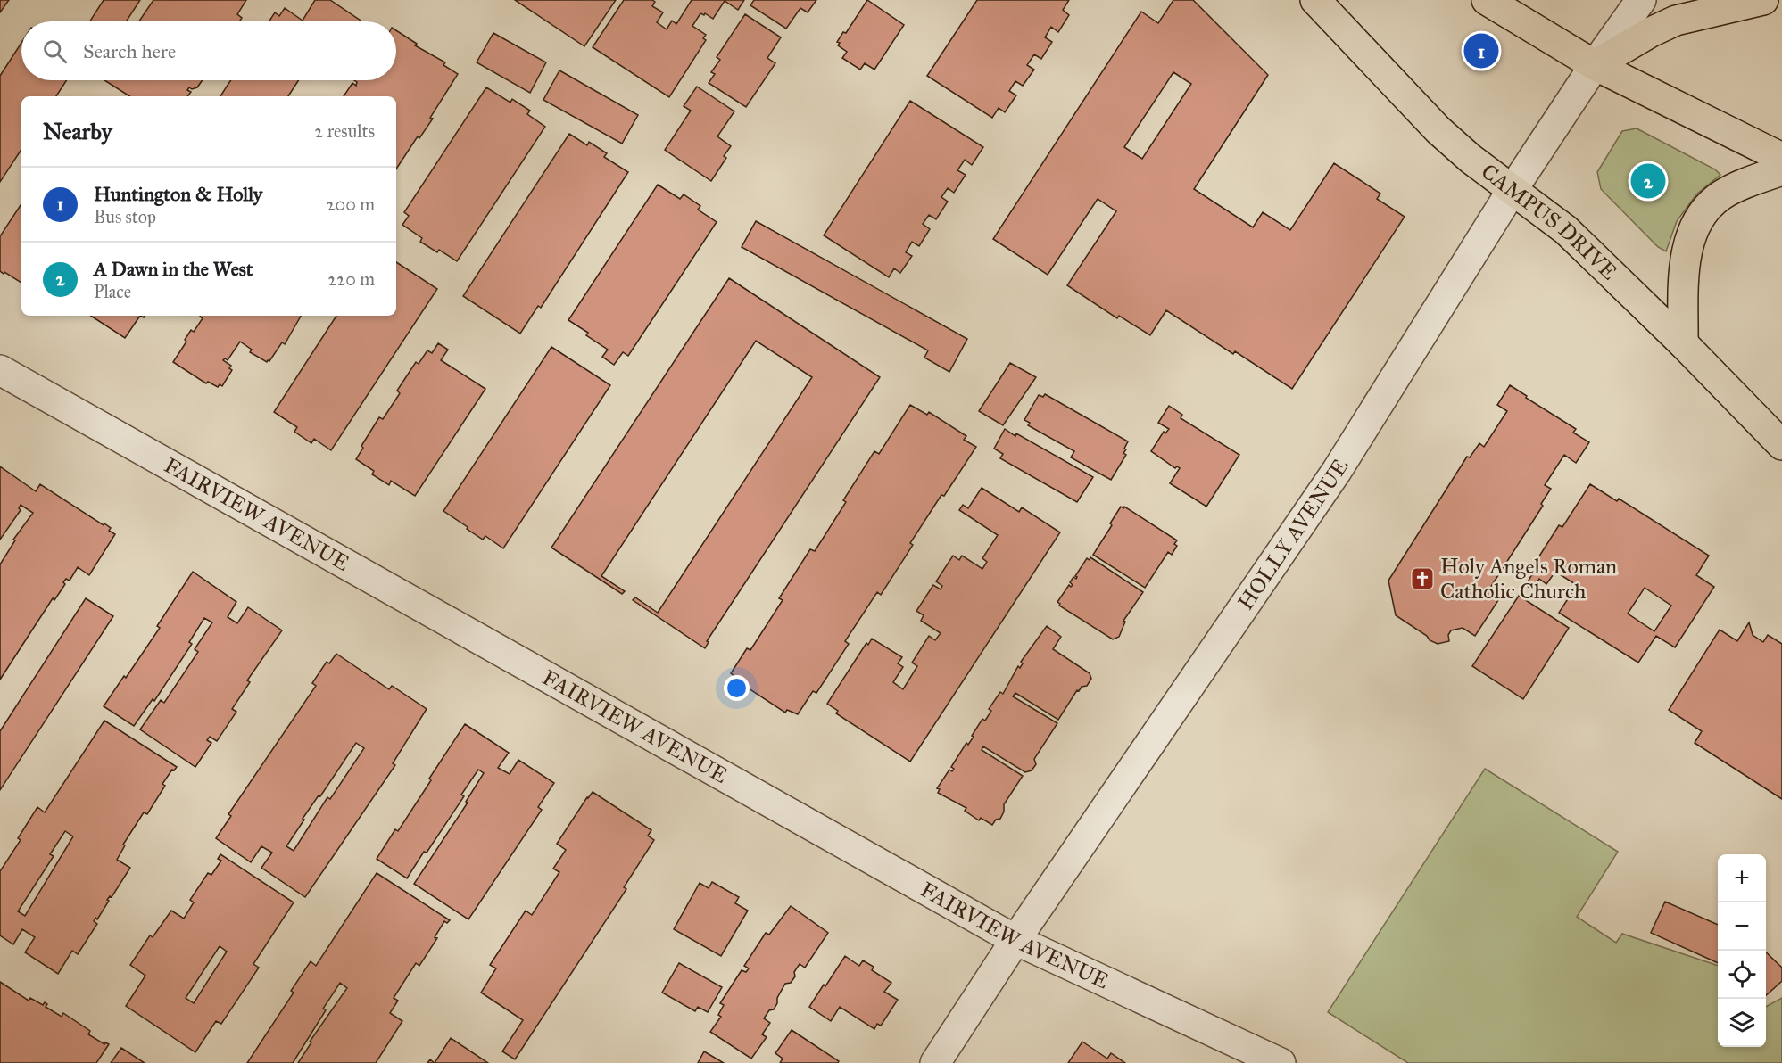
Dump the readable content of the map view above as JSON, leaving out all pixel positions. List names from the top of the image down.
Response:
{
  "streets": {
    "main road": ["CAMPUS DRIVE"],
    "street": ["FAIRVIEW AVENUE", "HOLLY AVENUE"]
  },
  "crossings": [
    ["CAMPUS DRIVE", "HOLLY AVENUE"],
    ["FAIRVIEW AVENUE", "HOLLY AVENUE"]
  ],
  "places": {
    "church": ["Holy Angels Roman Catholic Church"]
  },
  "page": {
    "search": "Search here",
    "pins": ["1", "2"],
    "heading": ["Nearby", "2 results"],
    "list": [
      {
        "mark": "1",
        "name": "Huntington & Holly",
        "note": "Bus stop",
        "value": "200 m"
      },
      {
        "mark": "2",
        "name": "A Dawn in the West",
        "note": "Place",
        "value": "220 m"
      }
    ],
    "map_buttons": ["+", "−"]
  }
}
